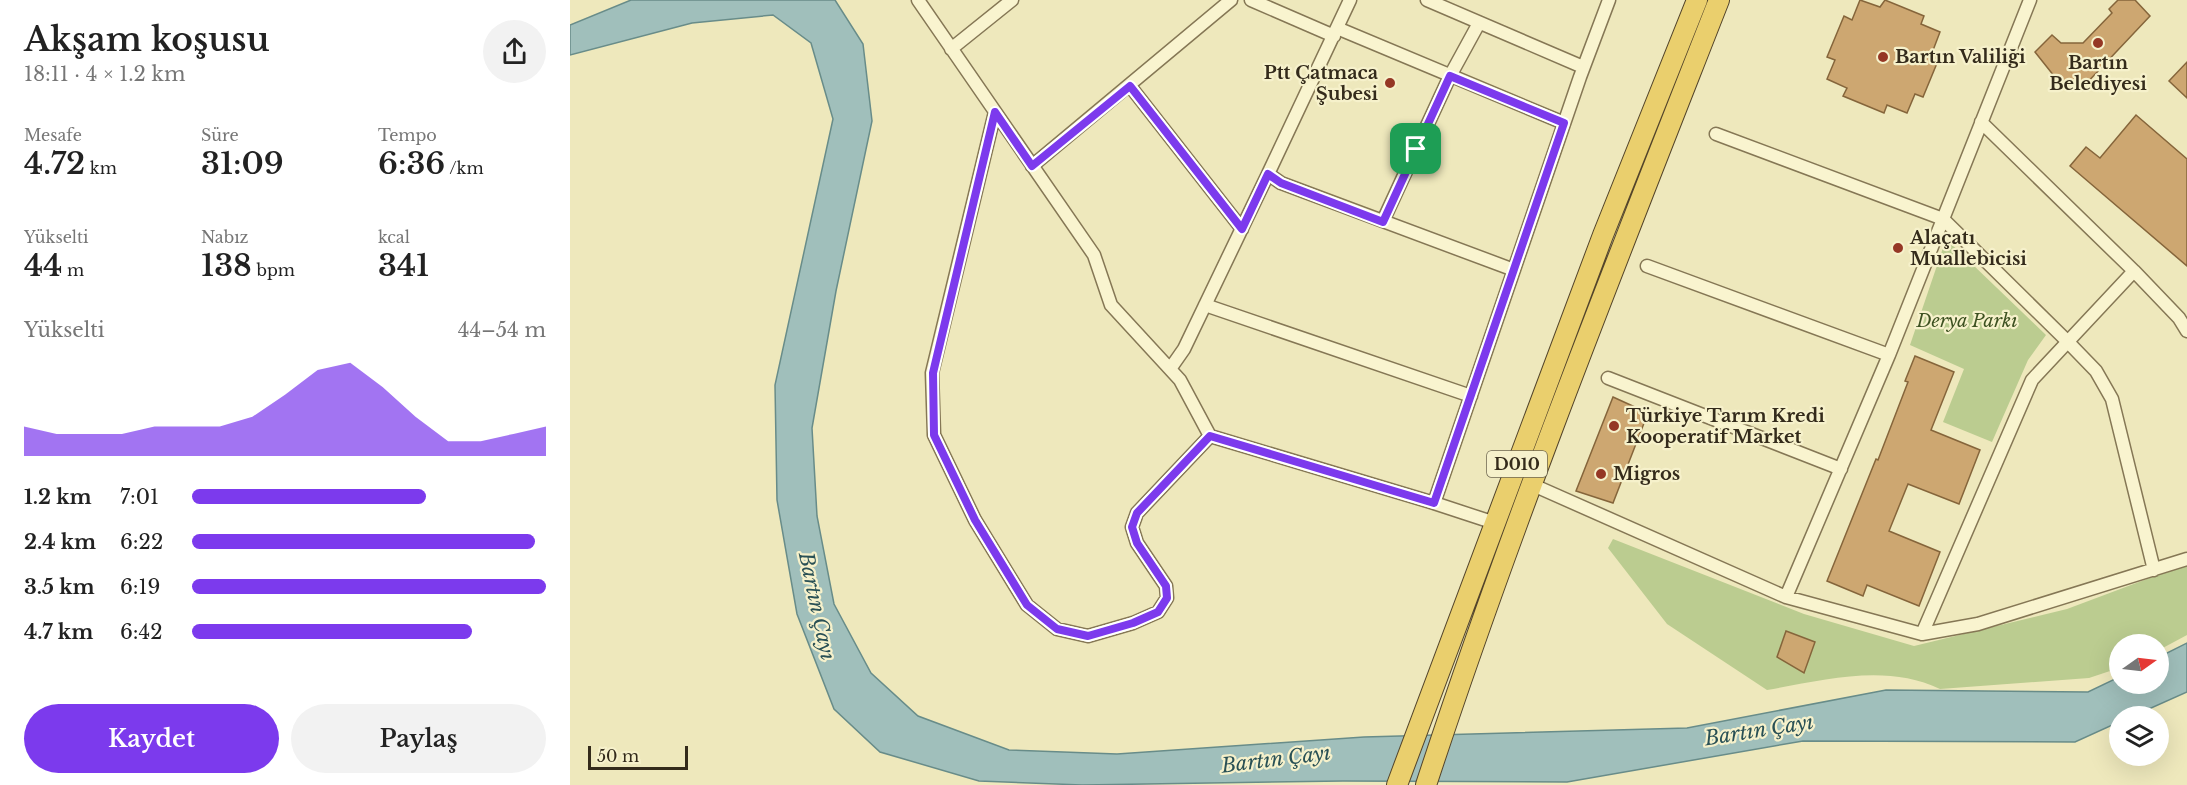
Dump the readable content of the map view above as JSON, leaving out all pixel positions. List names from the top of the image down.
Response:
{
  "streets": {
    "highway": ["D010"]
  },
  "water": ["Bartın Çayı"],
  "parks": ["Derya Parkı"],
  "places": [
    "Bartın Belediyesi",
    "Bartın Valiliği",
    "Ptt Çatmaca Şubesi",
    "Alaçatı Muallebicisi",
    "Türkiye Tarım Kredi Kooperatif Market",
    "Migros"
  ],
  "scale_bar": "50 m",
  "north": "right",
  "page": {
    "heading": ["Akşam koşusu", "18:11 · 4 × 1.2 km"],
    "stats": [
      ["Mesafe", "4.72 km"],
      ["Süre", "31:09"],
      ["Tempo", "6:36 /km"],
      ["Yükselti", "44 m"],
      ["Nabız", "138 bpm"],
      ["kcal", "341"]
    ],
    "chart": ["Yükselti", "44–54 m"],
    "list": [
      {
        "name": "1.2 km",
        "note": "7:01"
      },
      {
        "name": "2.4 km",
        "note": "6:22"
      },
      {
        "name": "3.5 km",
        "note": "6:19"
      },
      {
        "name": "4.7 km",
        "note": "6:42"
      }
    ],
    "buttons": ["Kaydet", "Paylaş"],
    "scale": "50 m"
  }
}
